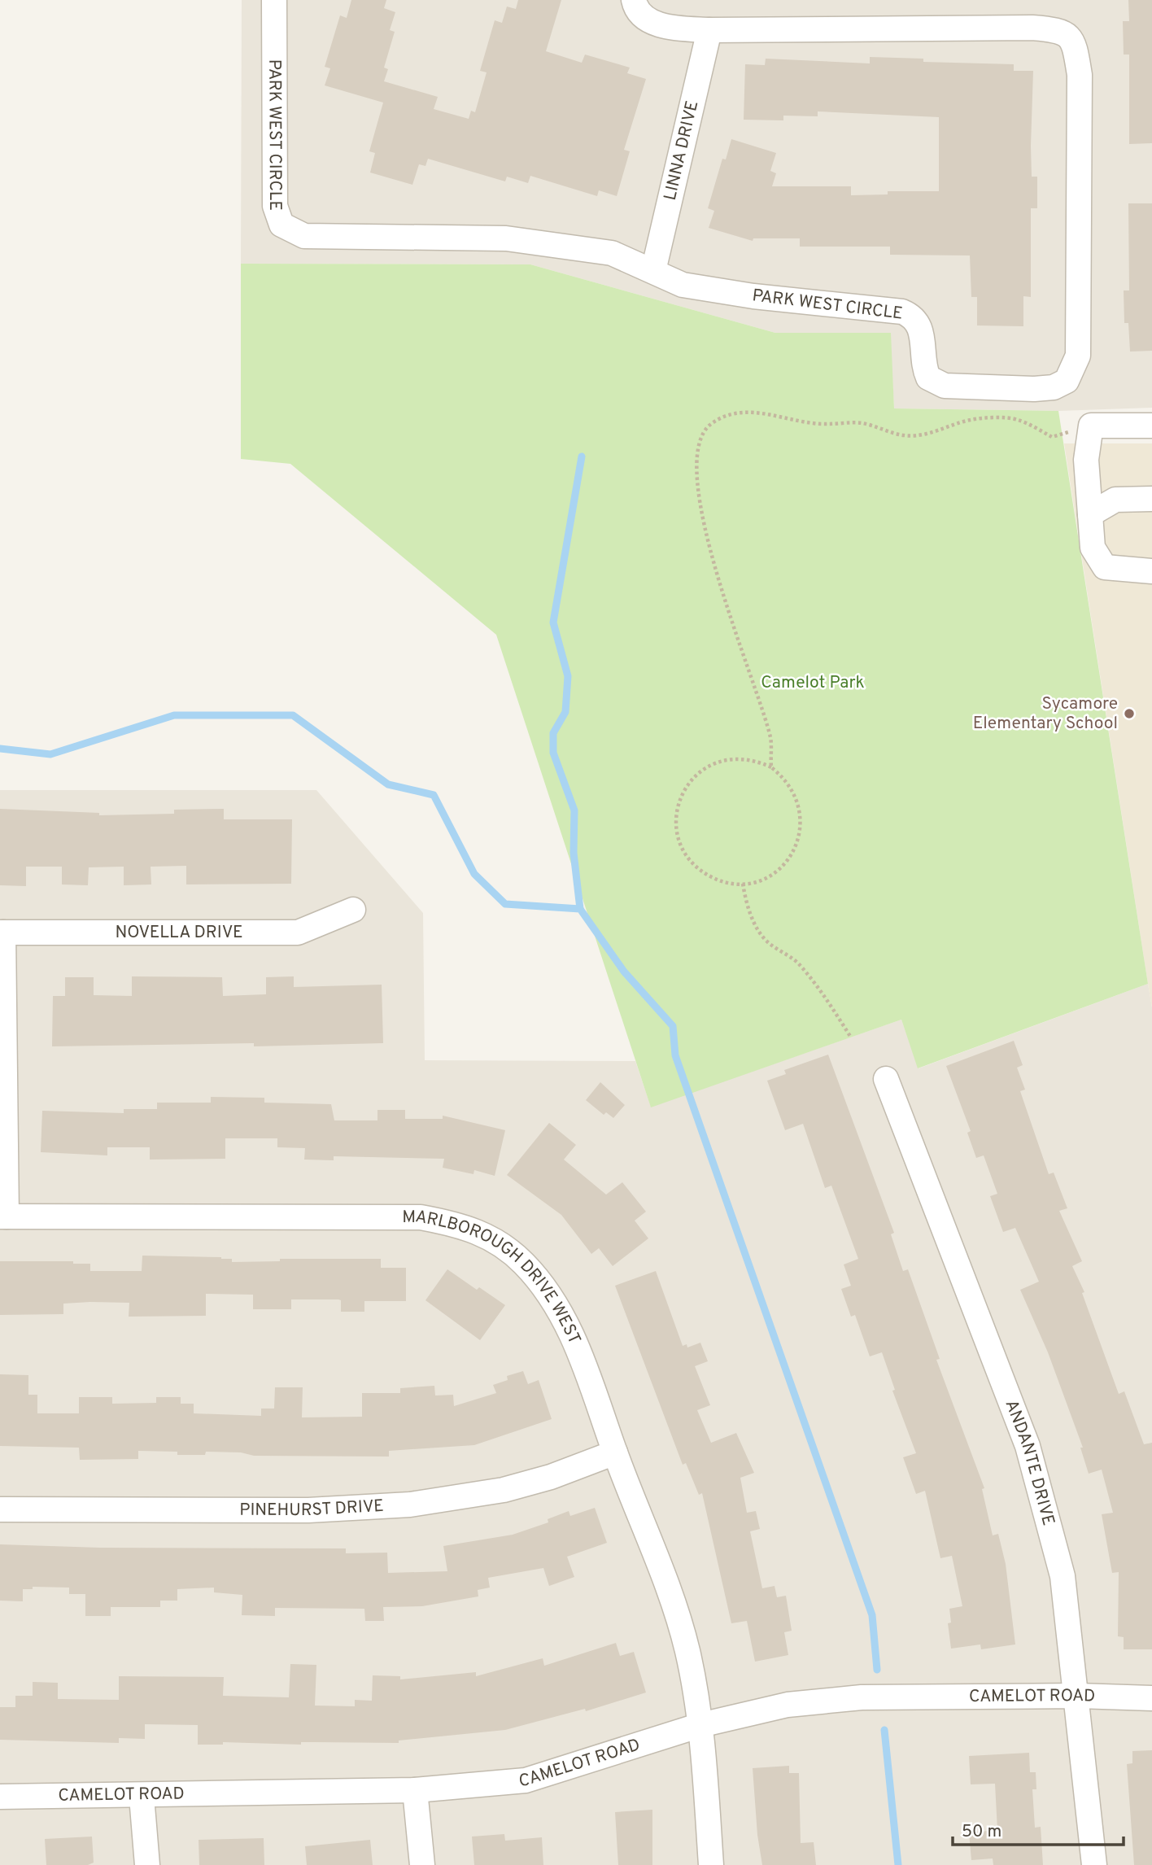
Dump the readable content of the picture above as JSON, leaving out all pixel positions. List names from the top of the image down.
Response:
{
  "streets": {
    "street": [
      "PARK WEST CIRCLE",
      "LINNA DRIVE",
      "NOVELLA DRIVE",
      "MARLBOROUGH DRIVE WEST",
      "ANDANTE DRIVE",
      "PINEHURST DRIVE",
      "CAMELOT ROAD"
    ]
  },
  "crossings": [
    ["PARK WEST CIRCLE", "LINNA DRIVE"],
    ["MARLBOROUGH DRIVE WEST", "PINEHURST DRIVE"],
    ["MARLBOROUGH DRIVE WEST", "CAMELOT ROAD"],
    ["ANDANTE DRIVE", "CAMELOT ROAD"]
  ],
  "parks": ["Camelot Park"],
  "places": ["Sycamore Elementary School"],
  "scale_bar": "50 m"
}
